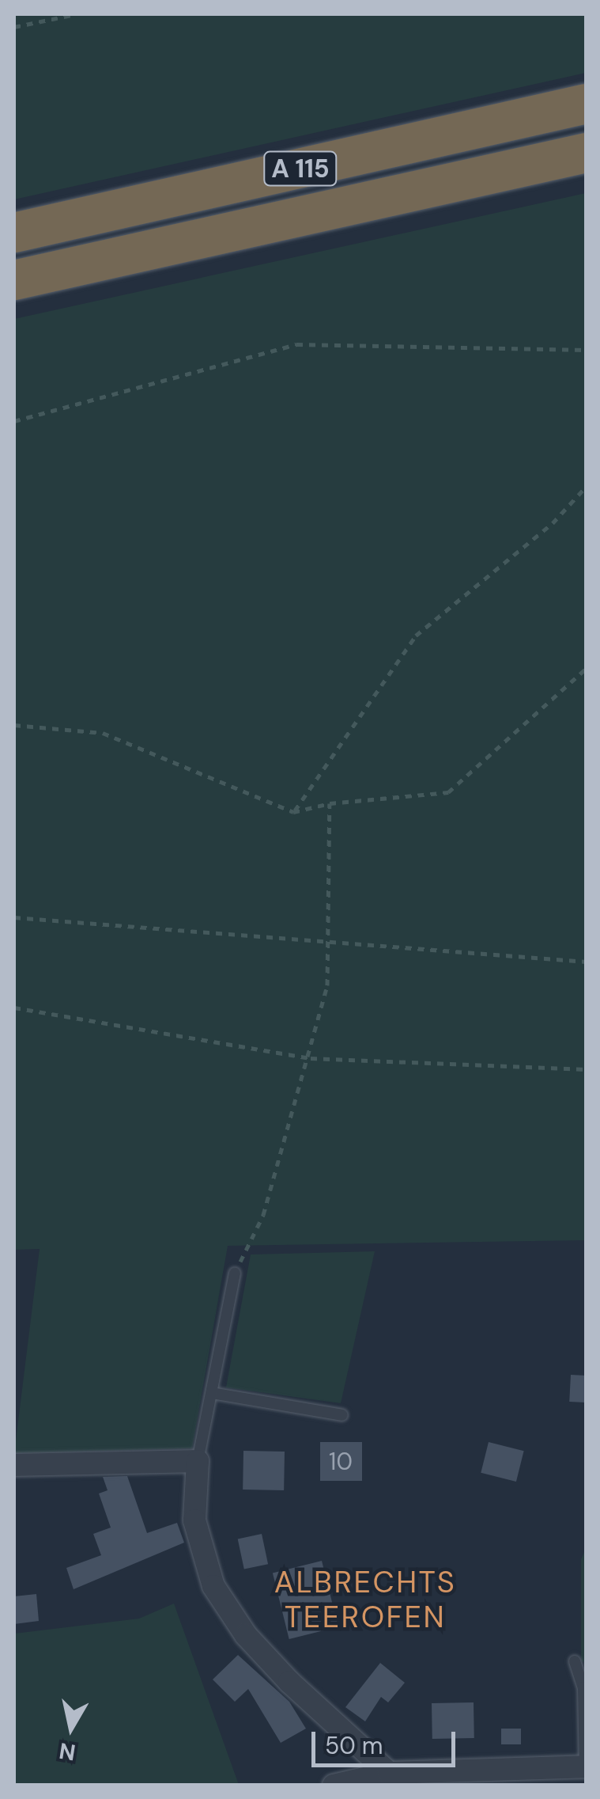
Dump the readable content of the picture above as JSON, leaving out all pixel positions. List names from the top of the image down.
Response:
{
  "streets": {
    "highway": ["A 115"]
  },
  "districts": ["ALBRECHTS TEEROFEN"],
  "house_numbers": ["10"],
  "scale_bar": "50 m",
  "north": "bottom"
}
